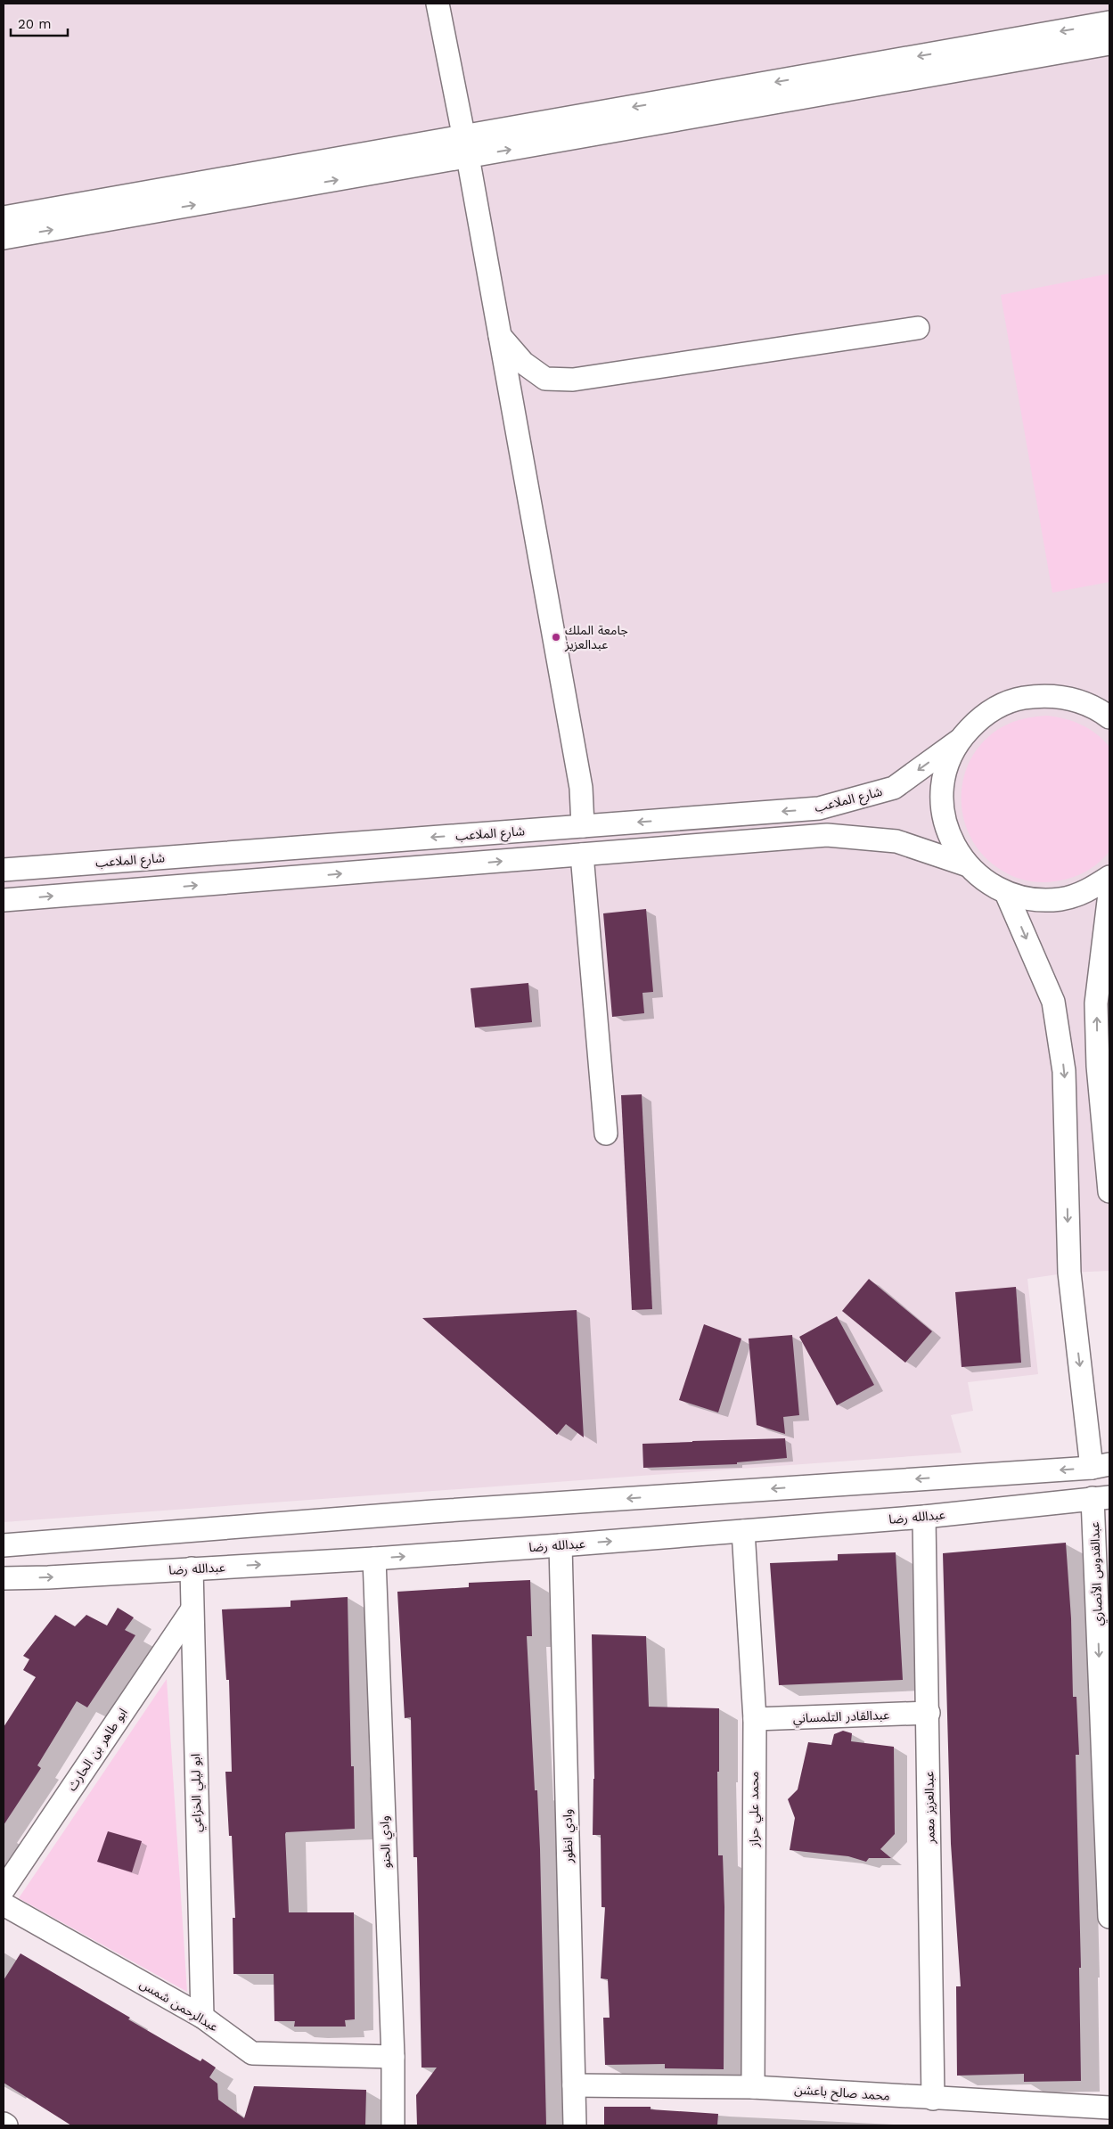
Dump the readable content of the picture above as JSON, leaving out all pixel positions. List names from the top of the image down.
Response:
{
  "streets": {
    "street": [
      "شارع الملاعب",
      "عبدالله رضا",
      "عبدالقدوس الأنصاري",
      "عبدالقادر التلمساني",
      "ابو طاهر بن الحارث",
      "ابو ليلي الخزاعي",
      "عبدالعزيز معمر",
      "محمد علي حراز",
      "وادي انظور",
      "وادي الحنو",
      "عبدالرحمن شمس",
      "محمد صالح باعشن"
    ]
  },
  "crossings": [
    ["عبدالله رضا", "عبدالقدوس الأنصاري"],
    ["عبدالله رضا", "ابو ليلي الخزاعي"],
    ["عبدالله رضا", "عبدالعزيز معمر"],
    ["عبدالله رضا", "محمد علي حراز"],
    ["عبدالله رضا", "وادي انظور"],
    ["عبدالله رضا", "وادي الحنو"],
    ["عبدالقادر التلمساني", "عبدالعزيز معمر"],
    ["عبدالقادر التلمساني", "محمد علي حراز"],
    ["ابو طاهر بن الحارث", "ابو ليلي الخزاعي"],
    ["ابو ليلي الخزاعي", "عبدالرحمن شمس"],
    ["عبدالعزيز معمر", "محمد صالح باعشن"],
    ["محمد علي حراز", "محمد صالح باعشن"],
    ["وادي انظور", "محمد صالح باعشن"],
    ["وادي الحنو", "عبدالرحمن شمس"]
  ],
  "one_way": ["عبدالقدوس الأنصاري"],
  "places": ["جامعة الملك عبدالعزيز"],
  "scale_bar": "20 m"
}
